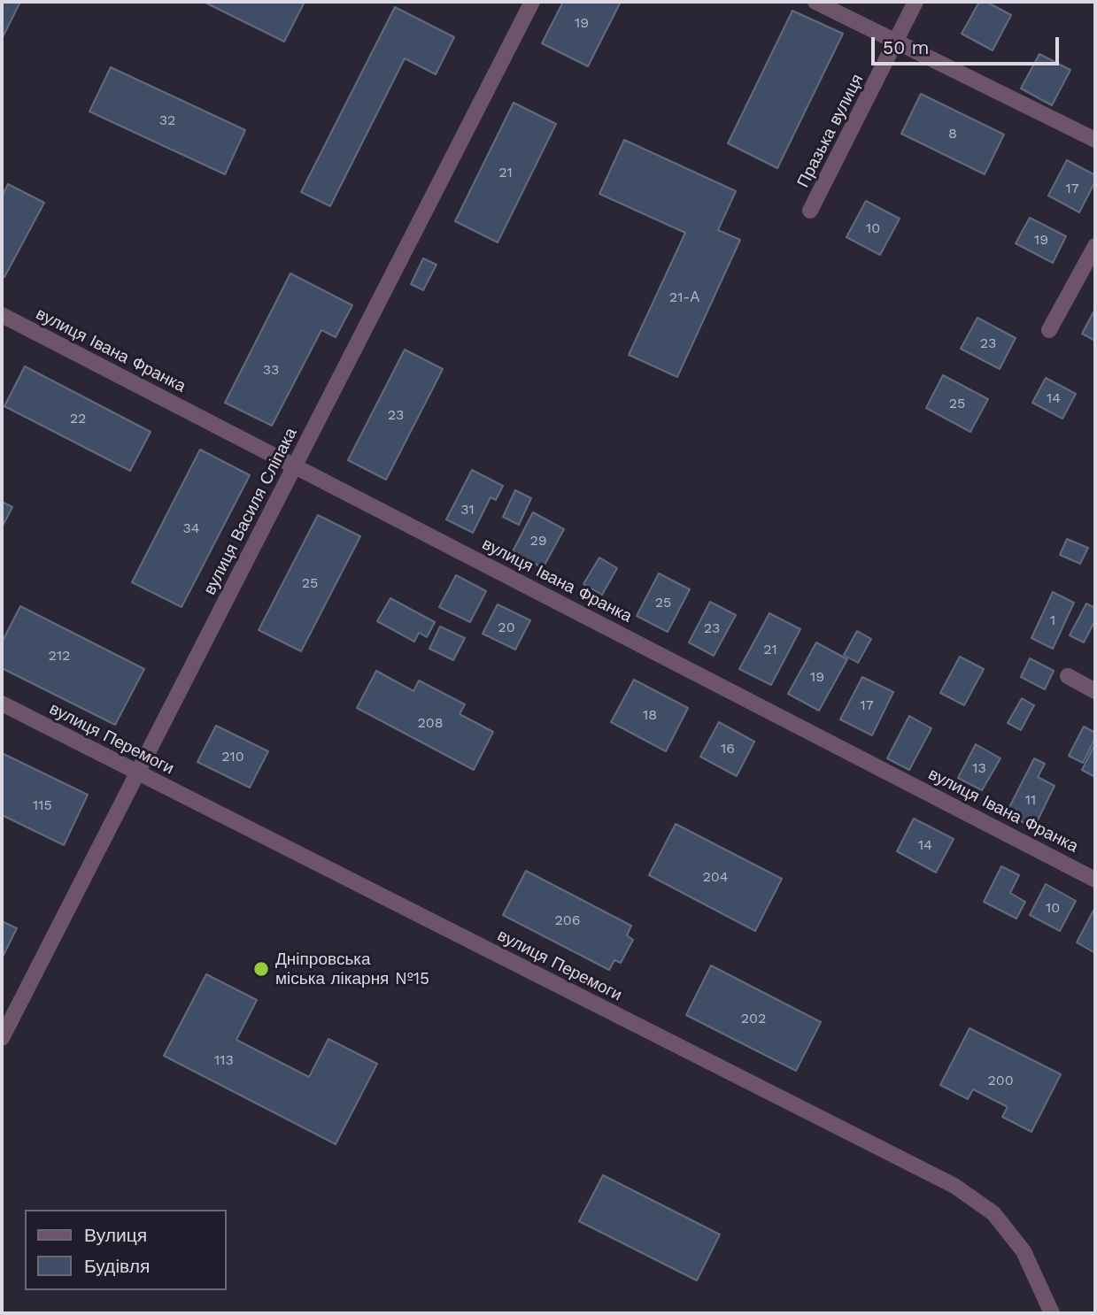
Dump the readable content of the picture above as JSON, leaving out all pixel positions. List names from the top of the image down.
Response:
{
  "streets": {
    "street": [
      "Празька вулиця",
      "вулиця Івана Франка",
      "вулиця Василя Сліпака",
      "вулиця Перемоги"
    ]
  },
  "crossings": [
    ["вулиця Івана Франка", "вулиця Василя Сліпака"],
    ["вулиця Василя Сліпака", "вулиця Перемоги"]
  ],
  "places": ["Дніпровська міська лікарня №15"],
  "house_numbers": [
    "19",
    "32",
    "8",
    "21",
    "17",
    "10",
    "19",
    "21-А",
    "23",
    "33",
    "14",
    "25",
    "23",
    "22",
    "31",
    "34",
    "29",
    "25",
    "25",
    "1",
    "20",
    "23",
    "21",
    "212",
    "19",
    "17",
    "18",
    "208",
    "16",
    "210",
    "13",
    "11",
    "115",
    "14",
    "204",
    "10",
    "206",
    "202",
    "113",
    "200"
  ],
  "legend": ["Вулиця", "Будівля"],
  "scale_bar": "50 m"
}
